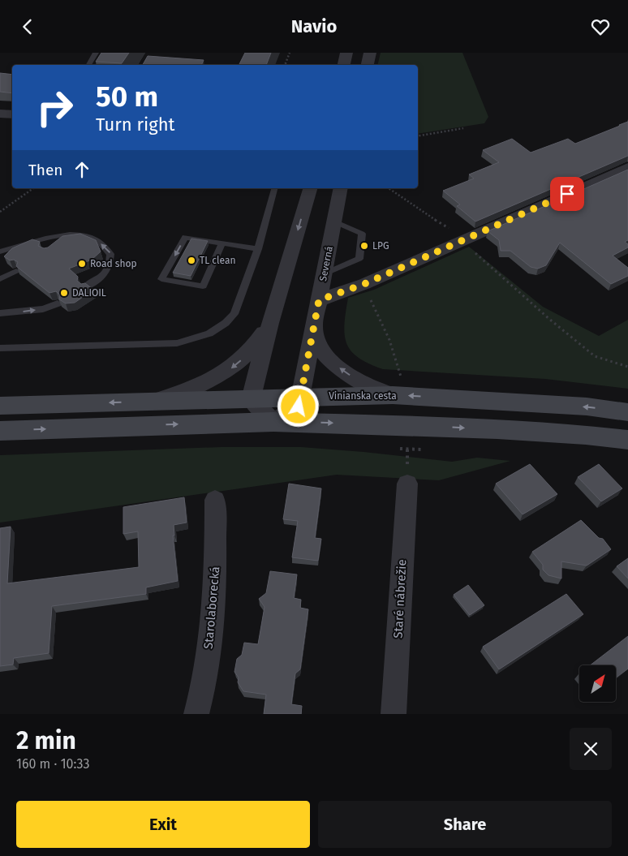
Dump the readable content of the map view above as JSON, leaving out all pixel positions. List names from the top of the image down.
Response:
{
  "streets": {
    "main road": ["Vinianska cesta"],
    "street": ["Severná", "Staré nábrežie", "Starolaborecká"]
  },
  "crossings": [
    ["Severná", "Vinianska cesta"]
  ],
  "places": [
    "LPG",
    "TL clean",
    "Road shop",
    "DALIOIL"
  ],
  "north": "top right",
  "page": {
    "header": "Navio",
    "turn": ["50 m", "Turn right"],
    "then": "Then",
    "heading": ["2 min", "160 m · 10:33"],
    "buttons": ["Exit", "Share"]
  }
}
